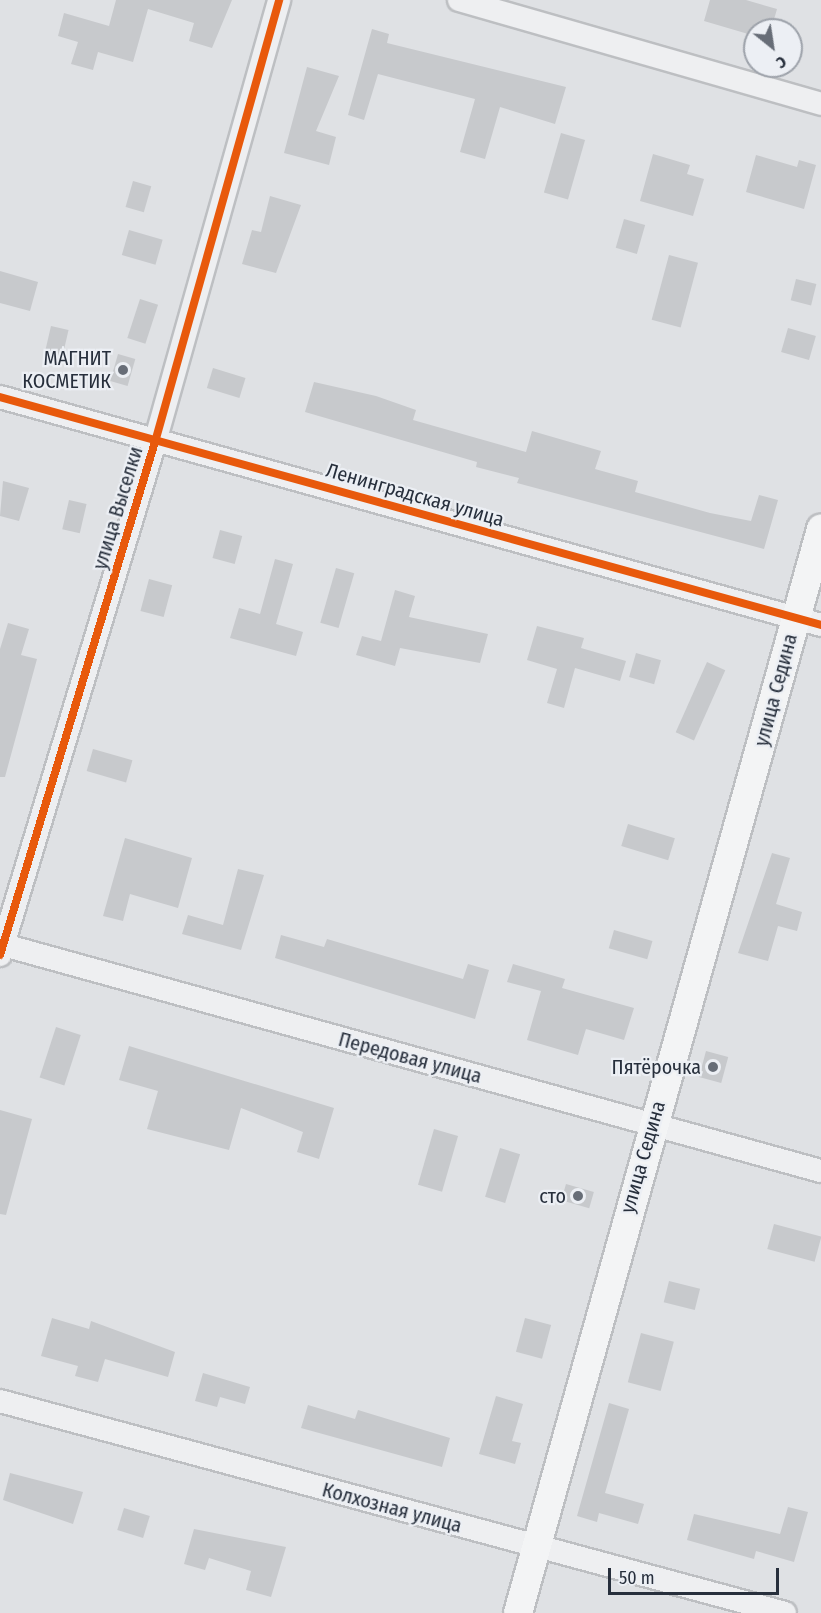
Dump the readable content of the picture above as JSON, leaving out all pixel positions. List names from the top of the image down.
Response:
{
  "streets": {
    "main road": ["улица Седина"],
    "street": [
      "Ленинградская улица",
      "улица Выселки",
      "Передовая улица",
      "Колхозная улица"
    ]
  },
  "crossings": [
    ["Ленинградская улица", "улица Выселки"],
    ["Ленинградская улица", "улица Седина"],
    ["улица Выселки", "Передовая улица"],
    ["улица Седина", "Передовая улица"],
    ["улица Седина", "Колхозная улица"]
  ],
  "places": ["МАГНИТ КОСМЕТИК", "Пятёрочка", "сто"],
  "scale_bar": "50 m",
  "north": "bottom right"
}
